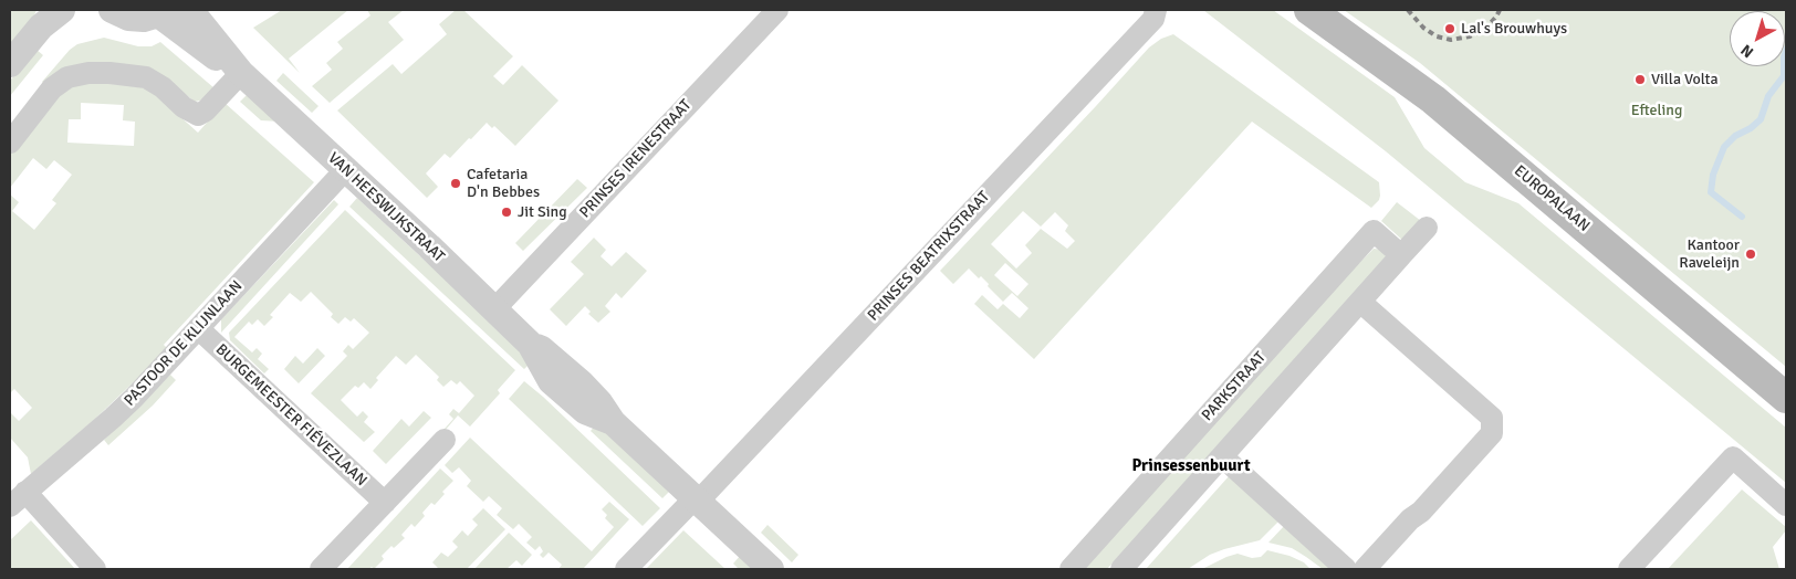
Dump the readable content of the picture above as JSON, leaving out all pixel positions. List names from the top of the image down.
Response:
{
  "streets": {
    "main road": ["EUROPALAAN"],
    "street": [
      "PRINSES IRENESTRAAT",
      "VAN HEESWIJKSTRAAT",
      "PRINSES BEATRIXSTRAAT",
      "PASTOOR DE KLIJNLAAN",
      "PARKSTRAAT",
      "BURGEMEESTER FIÉVEZLAAN"
    ]
  },
  "crossings": [
    ["PRINSES IRENESTRAAT", "VAN HEESWIJKSTRAAT"],
    ["VAN HEESWIJKSTRAAT", "PRINSES BEATRIXSTRAAT"],
    ["VAN HEESWIJKSTRAAT", "PASTOOR DE KLIJNLAAN"],
    ["PASTOOR DE KLIJNLAAN", "BURGEMEESTER FIÉVEZLAAN"]
  ],
  "districts": ["Prinsessenbuurt"],
  "parks": ["Efteling"],
  "places": [
    "Lal's Brouwhuys",
    "Villa Volta",
    "Cafetaria D'n Bebbes",
    "Jit Sing",
    "Kantoor Raveleijn"
  ],
  "north": "bottom left"
}
